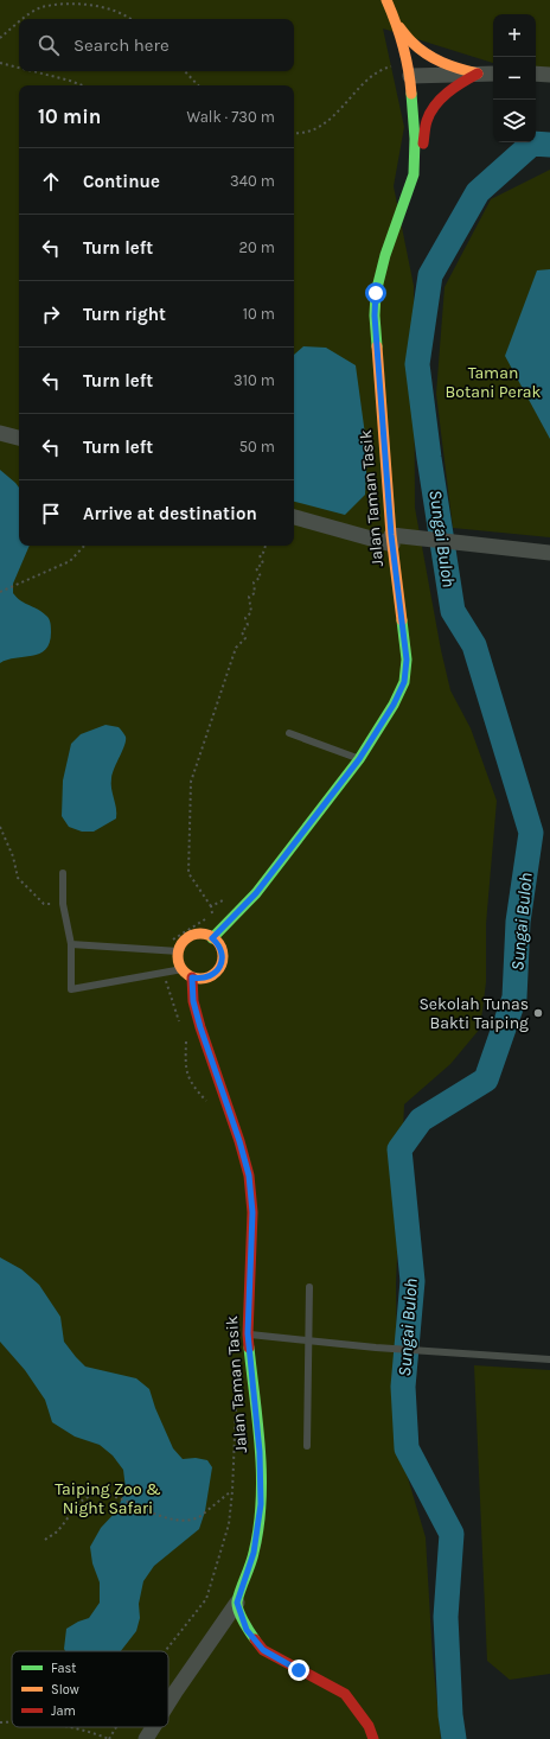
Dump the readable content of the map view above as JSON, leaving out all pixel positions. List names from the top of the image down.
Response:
{
  "streets": {
    "street": ["Jalan Taman Tasik"]
  },
  "water": ["Sungai Buloh"],
  "parks": ["Taman Botani Perak", "Taiping Zoo & Night Safari"],
  "places": ["Sekolah Tunas Bakti Taiping"],
  "legend": ["Fast", "Slow", "Jam"],
  "page": {
    "map_buttons": ["+", "−"],
    "search": "Search here",
    "heading": ["10 min", "Walk · 730 m"],
    "list": [
      ["Continue", "340 m"],
      ["Turn left", "20 m"],
      ["Turn right", "10 m"],
      ["Turn left", "310 m"],
      ["Turn left", "50 m"],
      "Arrive at destination"
    ]
  }
}
